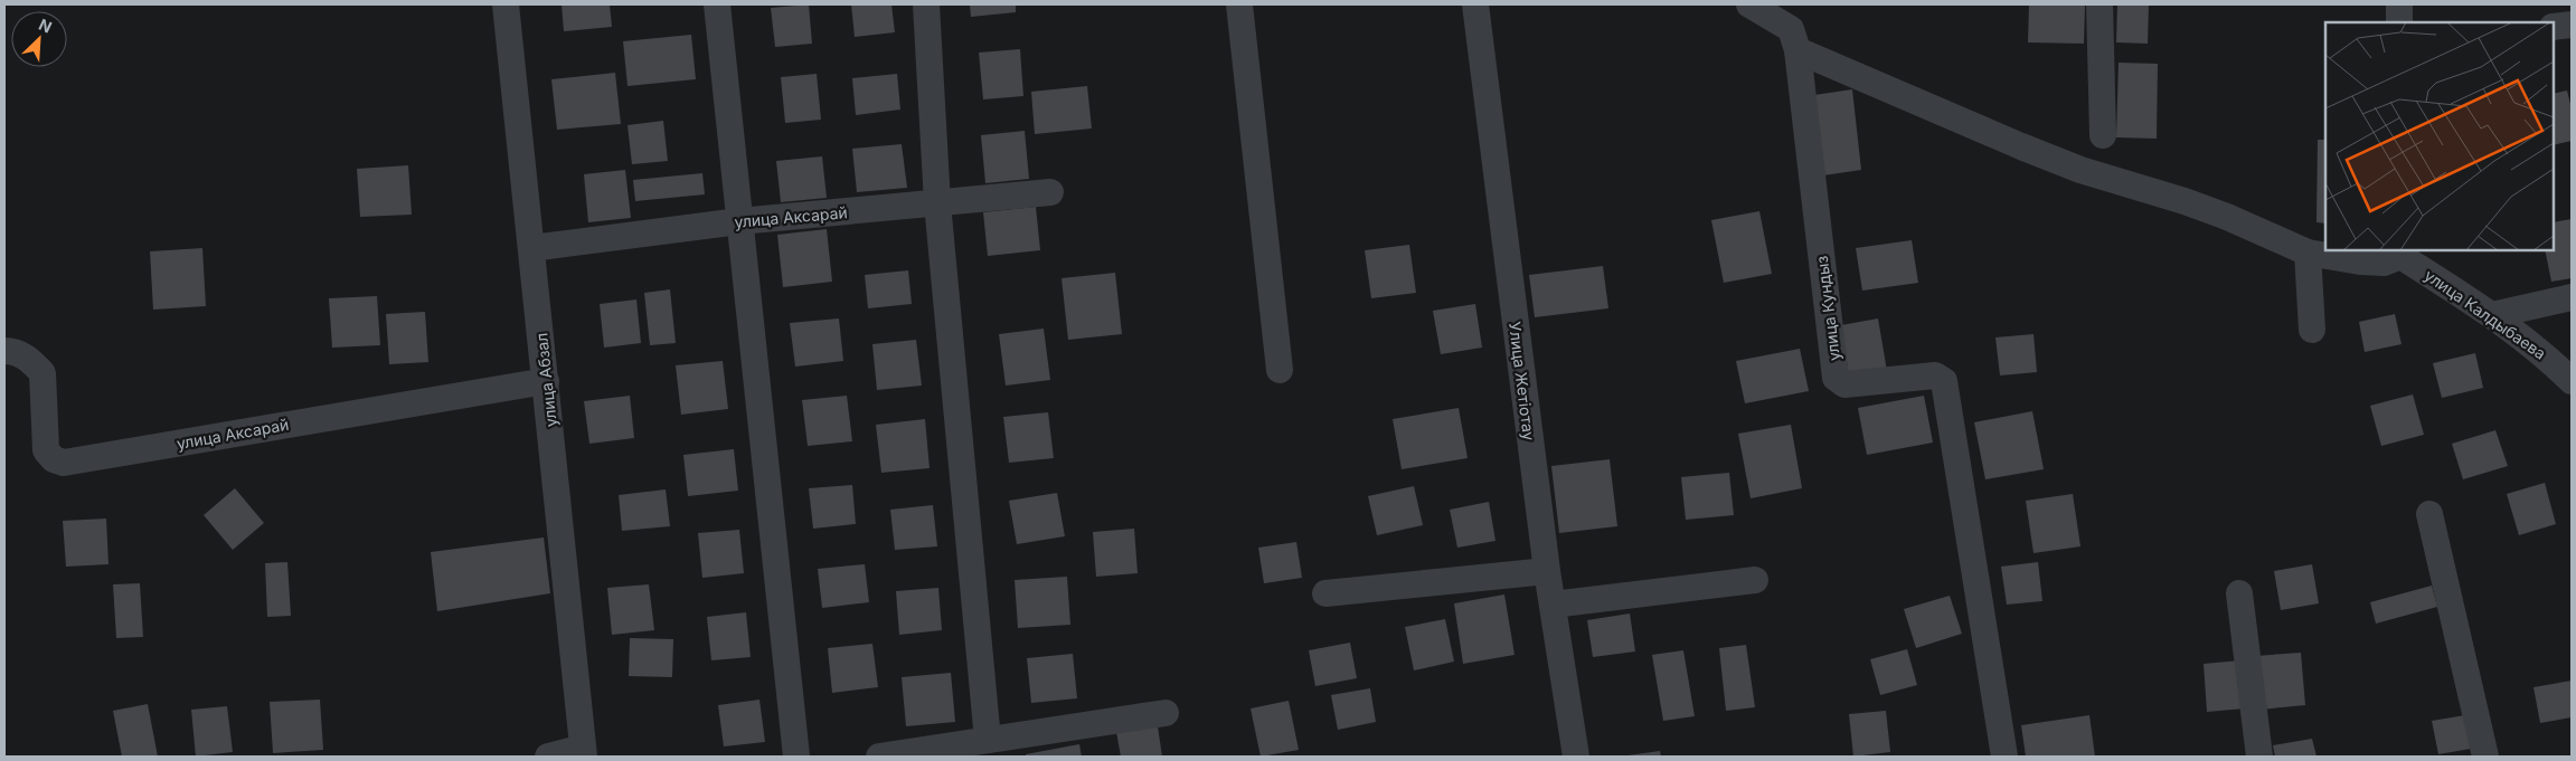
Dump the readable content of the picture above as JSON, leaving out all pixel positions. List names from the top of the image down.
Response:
{
  "streets": {
    "street": [
      "улица Аксарай",
      "улица Кундыз",
      "улица Калдыбаева",
      "улица Абзал",
      "Улица Жетіотау"
    ]
  },
  "crossings": [
    ["улица Аксарай", "улица Абзал"]
  ],
  "north": "top right"
}
